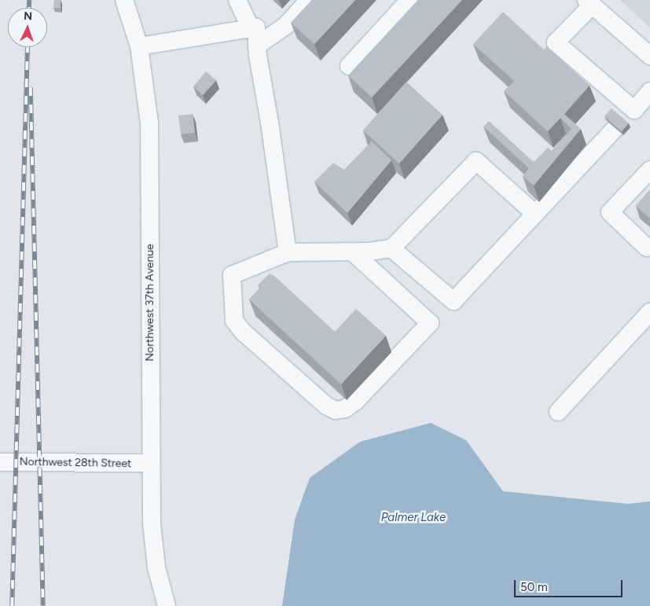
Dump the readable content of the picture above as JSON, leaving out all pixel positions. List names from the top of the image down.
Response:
{
  "streets": {
    "street": ["Northwest 37th Avenue", "Northwest 28th Street"]
  },
  "crossings": [
    ["Northwest 37th Avenue", "Northwest 28th Street"]
  ],
  "water": ["Palmer Lake"],
  "scale_bar": "50 m",
  "north": "top"
}
